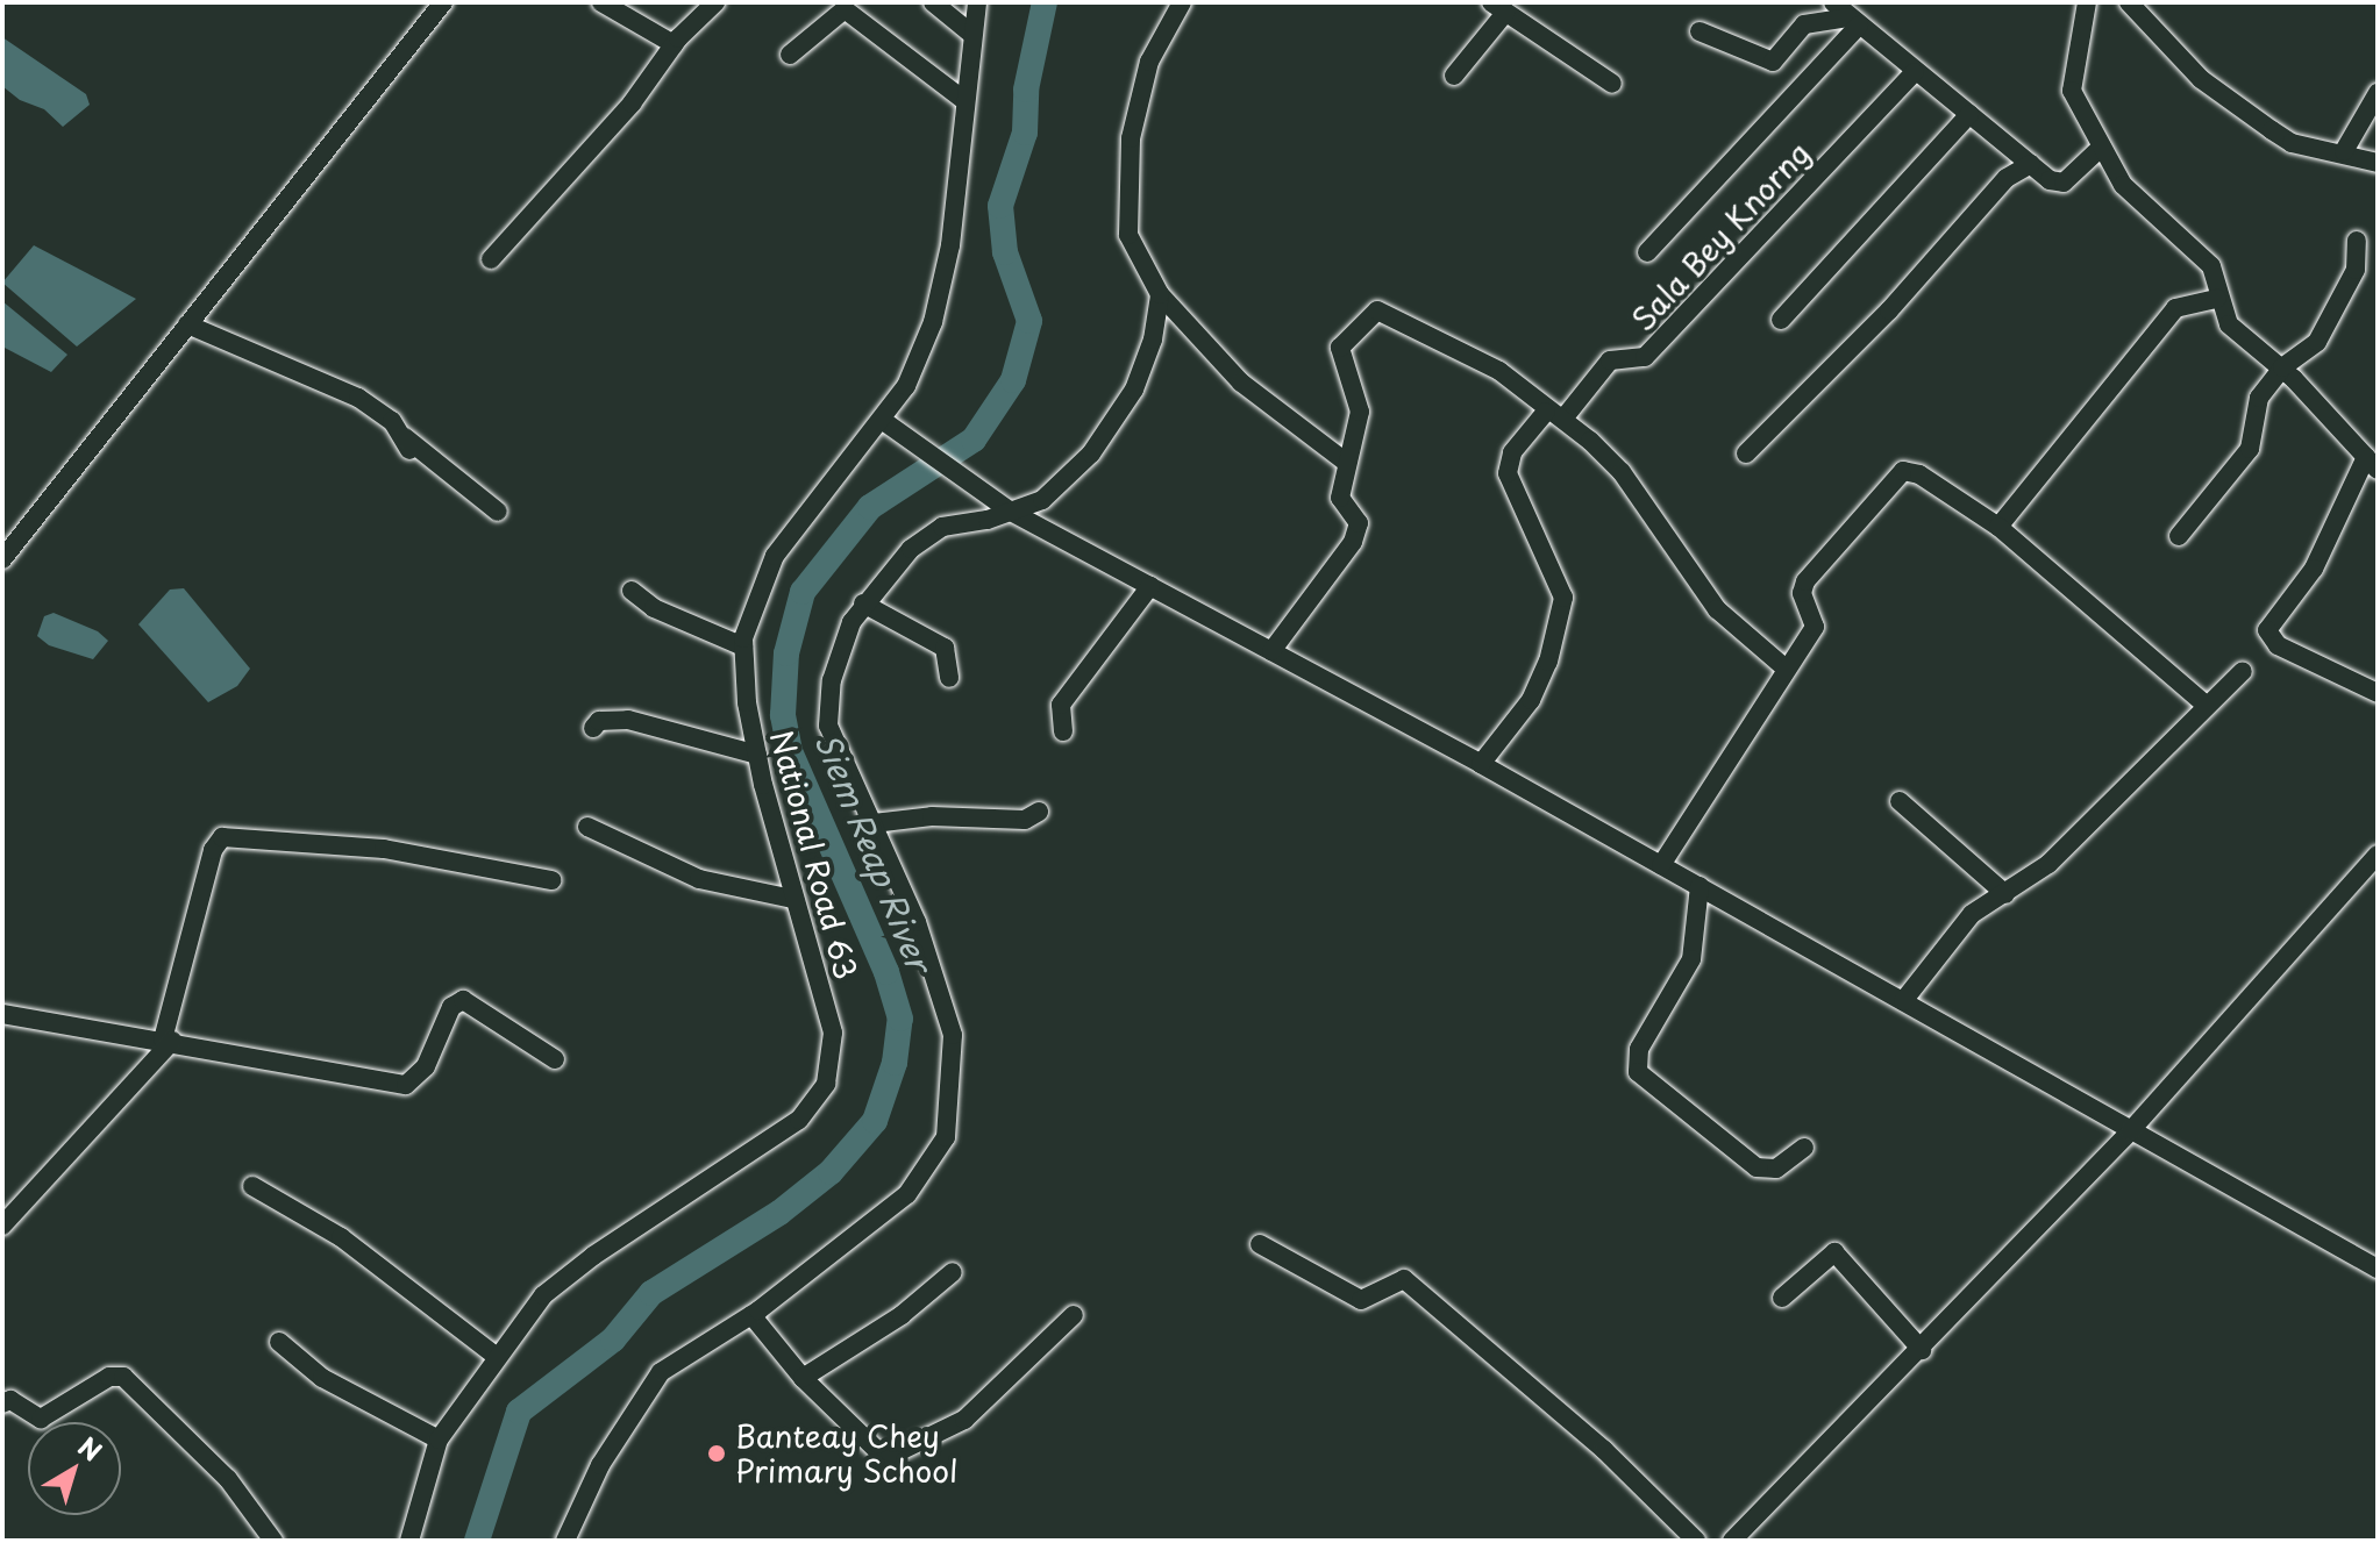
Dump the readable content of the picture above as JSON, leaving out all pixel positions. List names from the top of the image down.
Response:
{
  "streets": {
    "street": ["Sala Bey Knorng", "National Road 63"]
  },
  "water": ["Siem Reap River"],
  "places": ["Banteay Chey Primary School"],
  "north": "top right"
}
